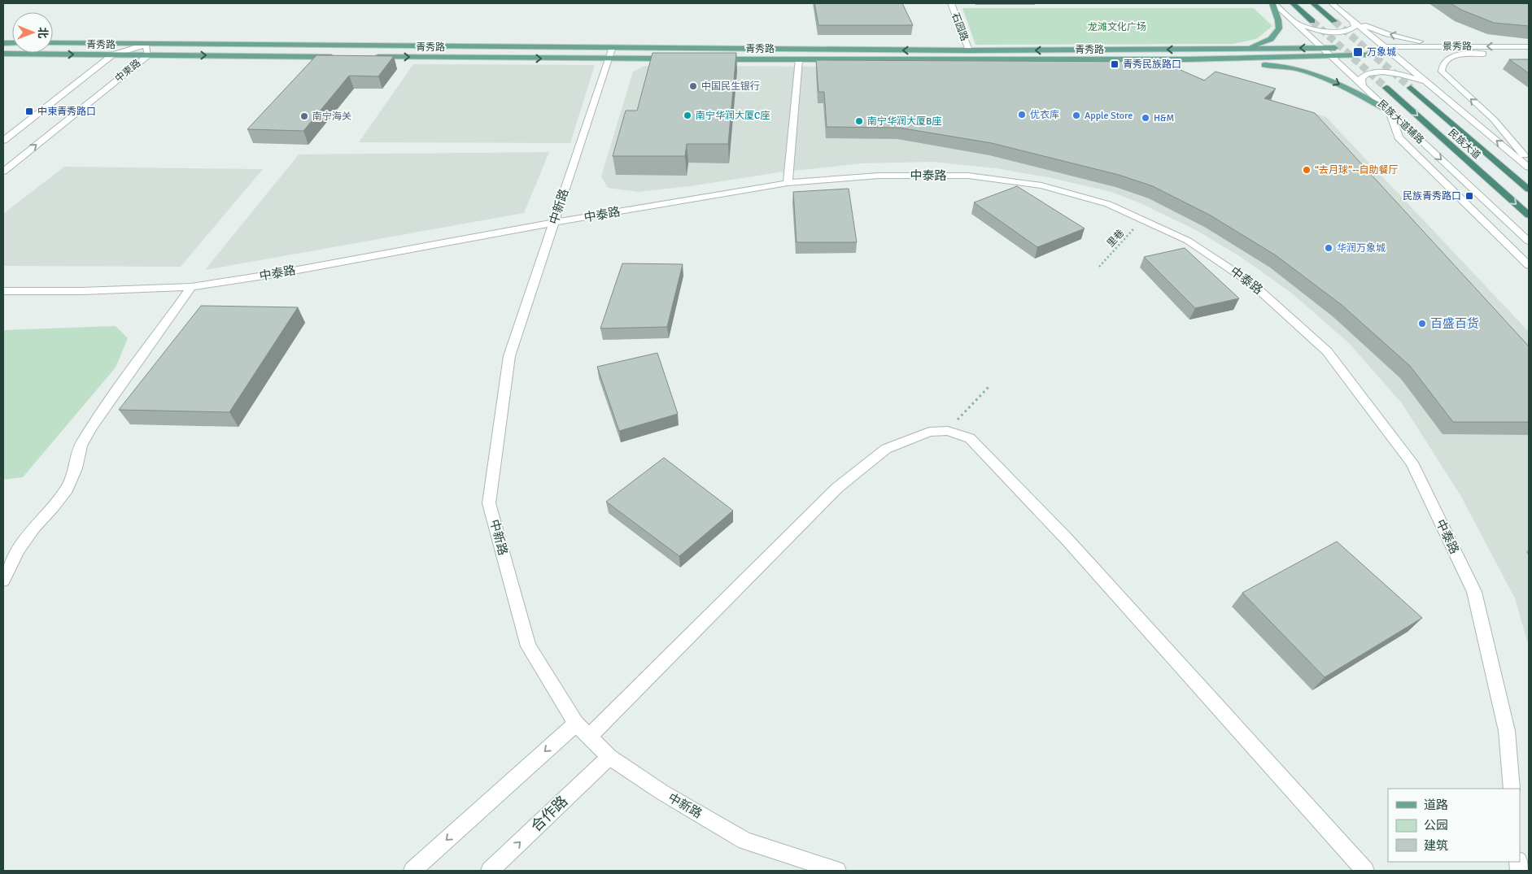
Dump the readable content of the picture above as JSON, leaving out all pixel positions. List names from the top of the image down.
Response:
{
  "streets": {
    "highway": ["民族大道"],
    "main road": ["青秀路"],
    "street": [
      "石园路",
      "景秀路",
      "中柬路",
      "民族大道辅路",
      "中泰路",
      "中新路",
      "合作路"
    ],
    "path": ["里巷"]
  },
  "crossings": [
    ["石园路", "青秀路"],
    ["青秀路", "景秀路"],
    ["青秀路", "中柬路"],
    ["青秀路", "民族大道辅路"],
    ["青秀路", "中新路"],
    ["中泰路", "中新路"],
    ["中泰路", "里巷"],
    ["中新路", "合作路"]
  ],
  "parks": ["龙滩文化广场"],
  "places": {
    "transit": [
      "万象城",
      "青秀民族路口",
      "中柬青秀路口",
      "民族青秀路口"
    ],
    "other": [
      "中国民生银行",
      "优衣库",
      "南宁华润大厦C座",
      "Apple Store",
      "南宁海关",
      "H&M",
      "南宁华润大厦B座",
      "“去月球”--自助餐厅",
      "华润万象城",
      "百盛百货"
    ]
  },
  "legend": ["道路", "公园", "建筑"],
  "north": "right"
}
